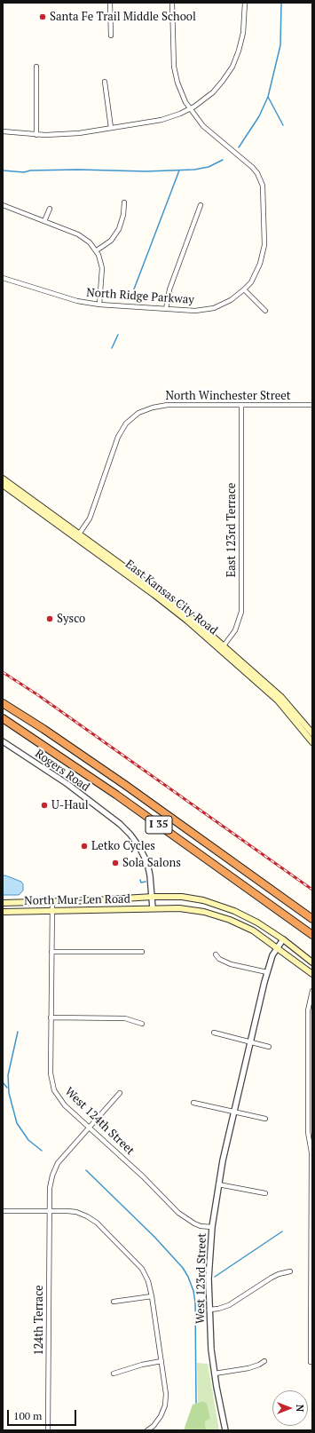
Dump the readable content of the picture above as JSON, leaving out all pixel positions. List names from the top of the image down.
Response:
{
  "streets": {
    "highway": ["I 35"],
    "main road": ["East Kansas City Road", "North Mur-Len Road"],
    "street": [
      "North Ridge Parkway",
      "North Winchester Street",
      "East 123rd Terrace",
      "Rogers Road",
      "West 124th Street",
      "West 123rd Street",
      "124th Terrace"
    ]
  },
  "crossings": [
    ["North Winchester Street", "East 123rd Terrace"],
    ["North Winchester Street", "East Kansas City Road"],
    ["East 123rd Terrace", "East Kansas City Road"],
    ["Rogers Road", "North Mur-Len Road"],
    ["North Mur-Len Road", "West 124th Street"],
    ["North Mur-Len Road", "West 123rd Street"],
    ["West 124th Street", "West 123rd Street"],
    ["West 124th Street", "124th Terrace"]
  ],
  "places": [
    "Santa Fe Trail Middle School",
    "Sysco",
    "U-Haul",
    "Letko Cycles",
    "Sola Salons"
  ],
  "scale_bar": "100 m",
  "north": "right"
}
